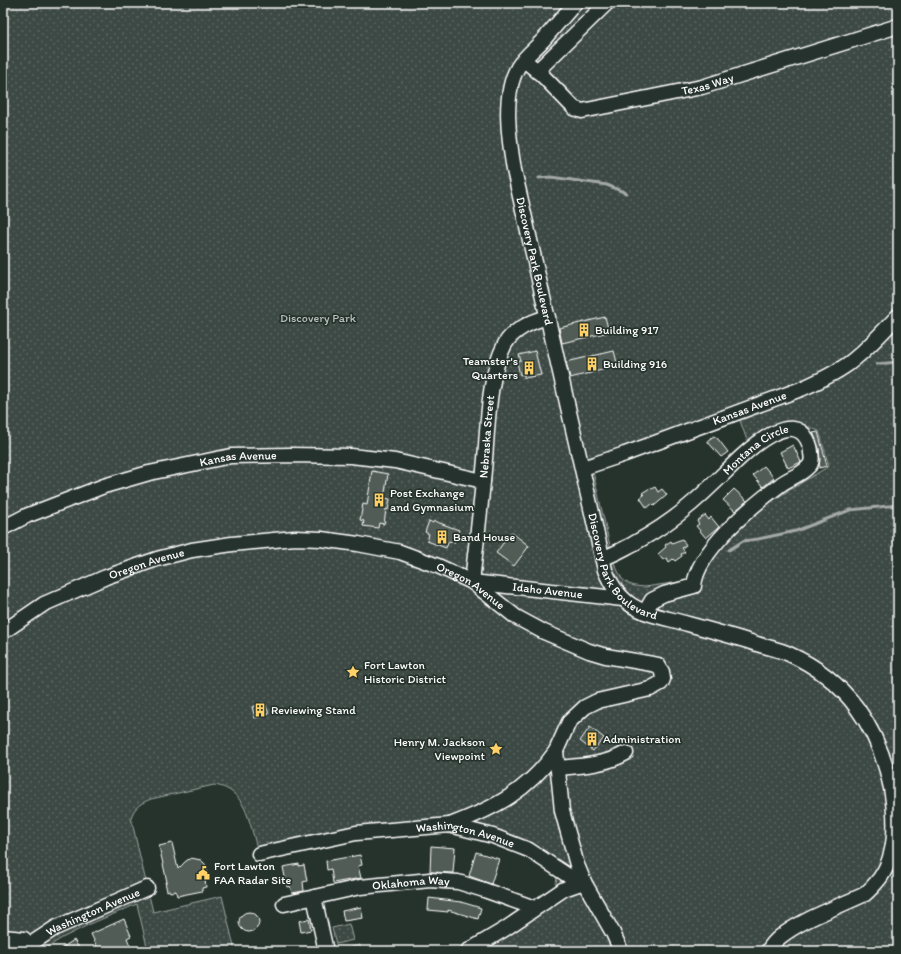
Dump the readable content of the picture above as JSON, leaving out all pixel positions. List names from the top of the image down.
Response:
{
  "streets": {
    "street": [
      "Texas Way",
      "Discovery Park Boulevard",
      "Kansas Avenue",
      "Nebraska Street",
      "Montana Circle",
      "Oregon Avenue",
      "Idaho Avenue",
      "Washington Avenue",
      "Oklahoma Way"
    ]
  },
  "crossings": [
    ["Discovery Park Boulevard", "Kansas Avenue"],
    ["Discovery Park Boulevard", "Nebraska Street"],
    ["Discovery Park Boulevard", "Montana Circle"],
    ["Discovery Park Boulevard", "Idaho Avenue"],
    ["Kansas Avenue", "Nebraska Street"],
    ["Nebraska Street", "Oregon Avenue"],
    ["Nebraska Street", "Idaho Avenue"],
    ["Oregon Avenue", "Idaho Avenue"]
  ],
  "parks": ["Discovery Park"],
  "places": {
    "building": [
      "Building 917",
      "Building 916",
      "Teamster's Quarters",
      "Post Exchange and Gymnasium",
      "Band House",
      "Reviewing Stand",
      "Administration"
    ],
    "place": ["Fort Lawton Historic District", "Henry M. Jackson Viewpoint"],
    "public building": ["Fort Lawton FAA Radar Site"]
  }
}
